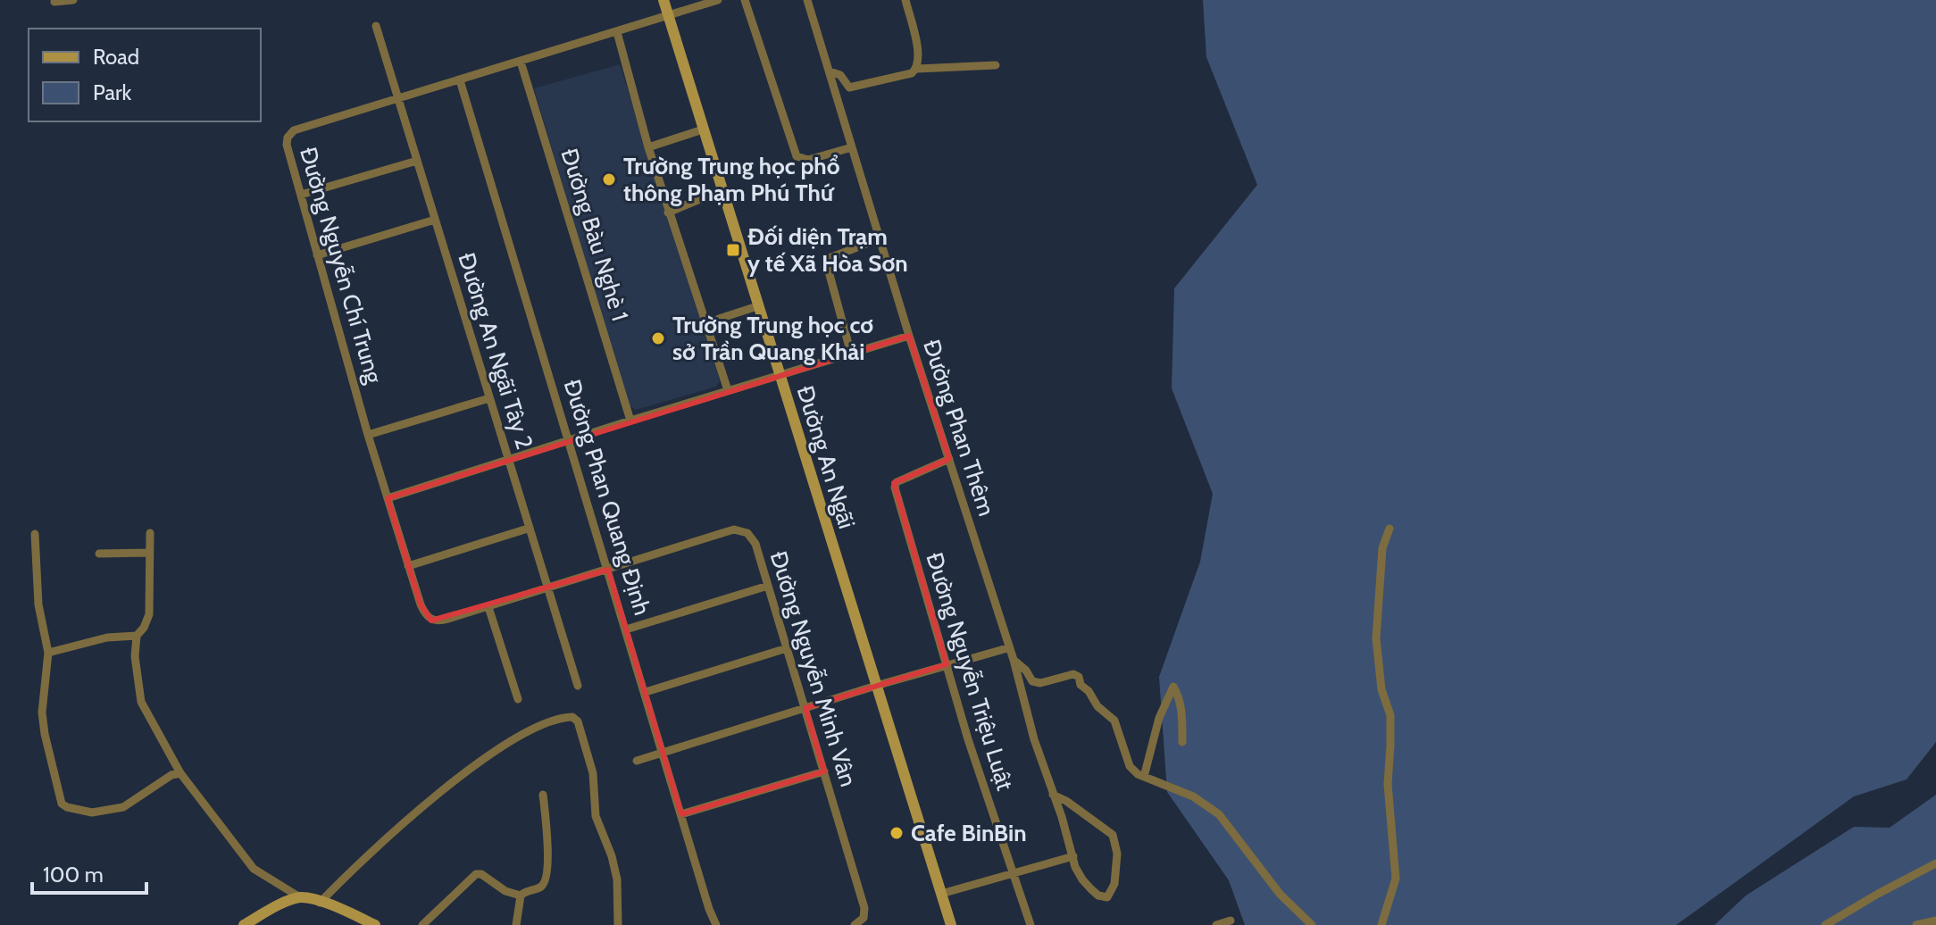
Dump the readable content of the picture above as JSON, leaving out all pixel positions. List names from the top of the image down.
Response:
{
  "streets": {
    "main road": ["Đường An Ngãi"],
    "street": [
      "Đường Bàu Nghè 1",
      "Đường Nguyễn Chí Trung",
      "Đường An Ngãi Tây 2",
      "Đường Phan Thêm",
      "Đường Phan Quang Định",
      "Đường Nguyễn Minh Vân",
      "Đường Nguyễn Triệu Luật"
    ]
  },
  "crossings": [
    ["Đường Bàu Nghè 1", "Đường Nguyễn Chí Trung"],
    ["Đường Nguyễn Chí Trung", "Đường An Ngãi Tây 2"],
    ["Đường Nguyễn Chí Trung", "Đường An Ngãi"],
    ["Đường Nguyễn Chí Trung", "Đường Phan Quang Định"],
    ["Đường Nguyễn Chí Trung", "Đường Nguyễn Minh Vân"],
    ["Đường An Ngãi Tây 2", "Đường Nguyễn Minh Vân"],
    ["Đường Phan Thêm", "Đường Nguyễn Triệu Luật"],
    ["Đường Phan Quang Định", "Đường Nguyễn Minh Vân"]
  ],
  "places": {
    "other": ["Trường Trung học phổ thông Phạm Phú Thứ", "Trường Trung học cơ sở Trần Quang Khải", "Cafe BinBin"],
    "transit": ["Đối diện Trạm y tế Xã Hòa Sơn"]
  },
  "legend": ["Road", "Park"],
  "scale_bar": "100 m"
}
